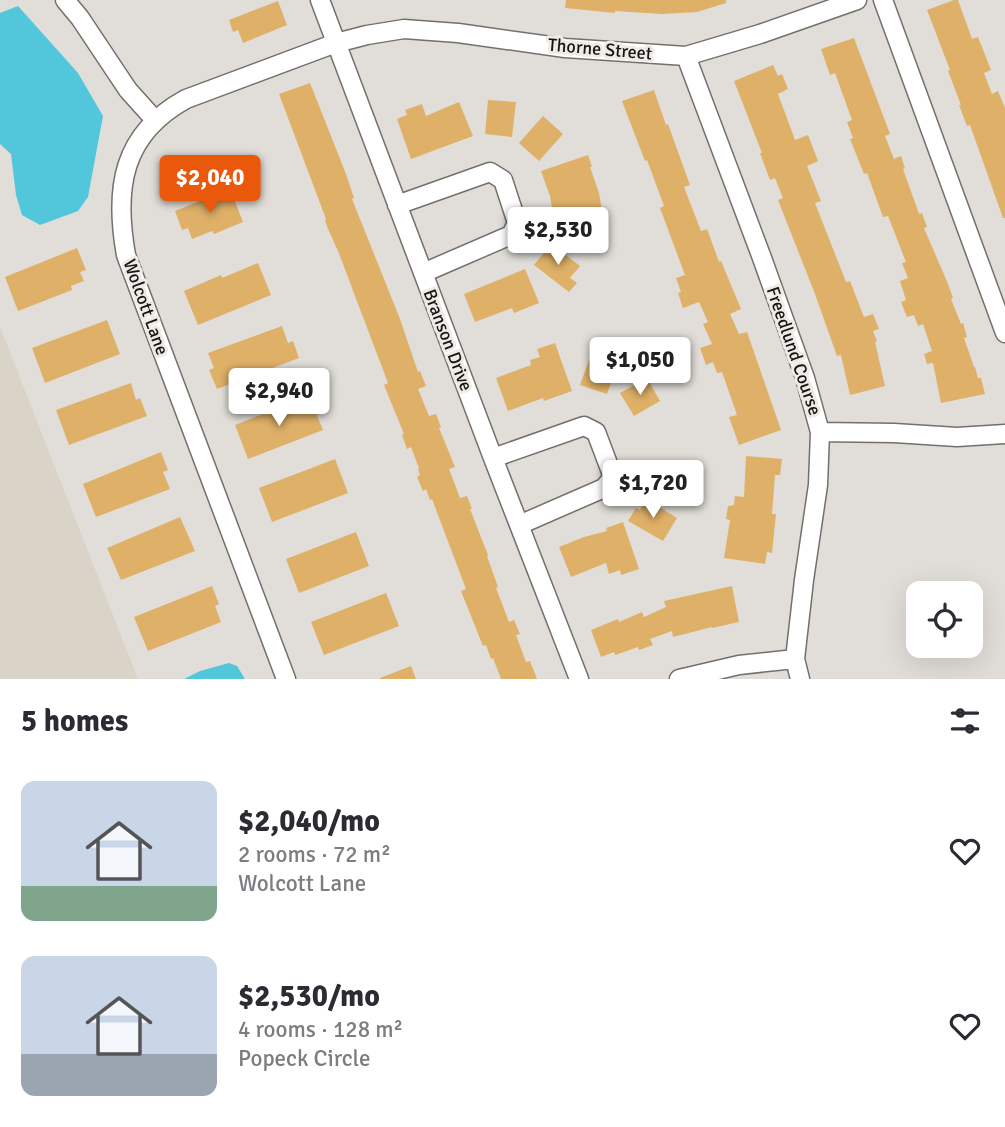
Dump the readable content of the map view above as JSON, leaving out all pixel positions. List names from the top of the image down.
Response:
{
  "streets": {
    "street": [
      "Thorne Street",
      "Wolcott Lane",
      "Branson Drive",
      "Freedlund Course"
    ]
  },
  "crossings": [
    ["Thorne Street", "Wolcott Lane"],
    ["Thorne Street", "Branson Drive"],
    ["Thorne Street", "Freedlund Course"],
    ["Wolcott Lane", "Branson Drive"]
  ],
  "page": {
    "price": [
      "$2,040",
      "$2,530",
      "$1,050",
      "$2,940",
      "$1,720"
    ],
    "heading": "5 homes",
    "list": [
      {
        "name": "$2,040/mo",
        "note": "2 rooms · 72 m² · Wolcott Lane"
      },
      {
        "name": "$2,530/mo",
        "note": "4 rooms · 128 m² · Popeck Circle"
      }
    ]
  }
}
